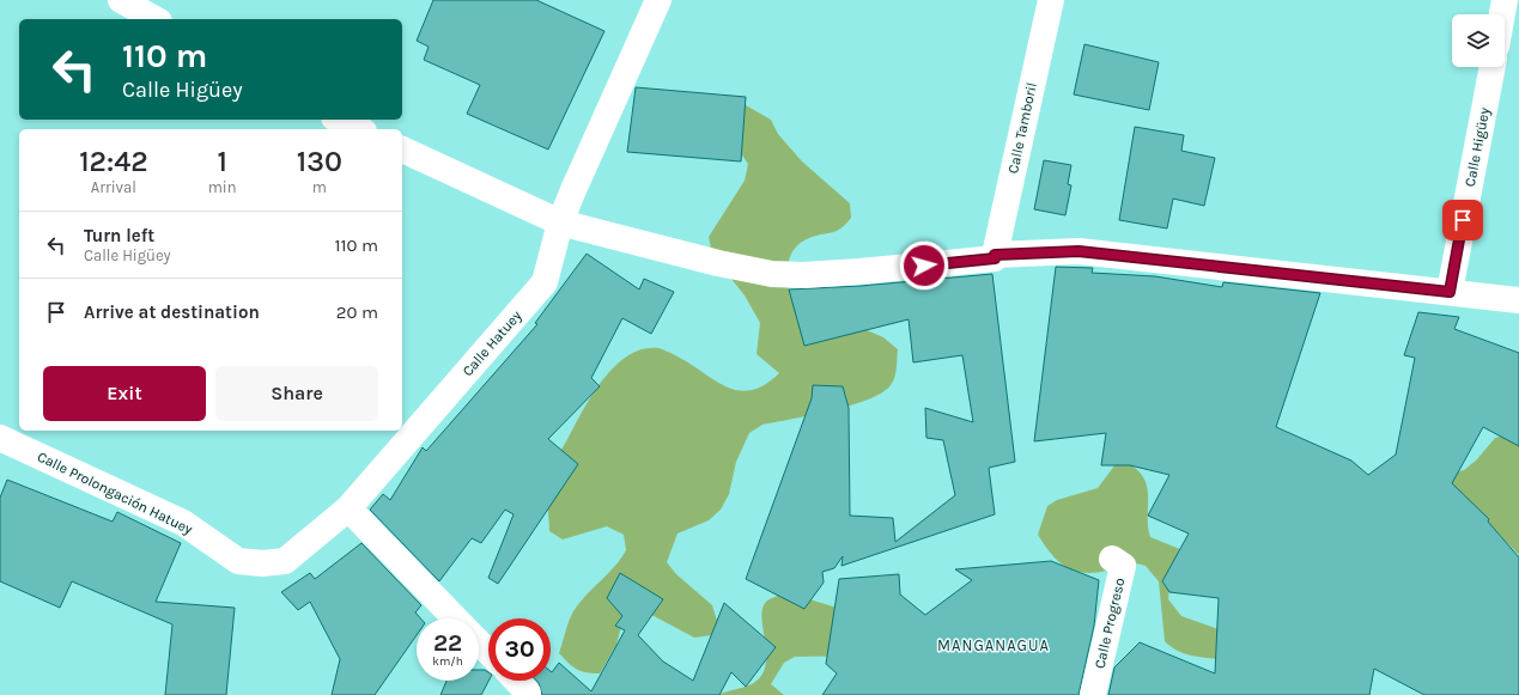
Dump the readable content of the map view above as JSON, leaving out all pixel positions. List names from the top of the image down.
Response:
{
  "streets": {
    "street": [
      "Calle Tamboril",
      "Calle Higüey",
      "Calle Hatuey",
      "Calle Prolongación Hatuey",
      "Calle Progreso"
    ]
  },
  "crossings": [
    ["Calle Hatuey", "Calle Prolongación Hatuey"]
  ],
  "districts": ["MANGANAGUA"],
  "page": {
    "turn": ["110 m", "Calle Higüey"],
    "eta": [
      "12:42",
      "Arrival",
      "1",
      "min",
      "130",
      "m"
    ],
    "list": [
      {
        "name": "Turn left",
        "note": "Calle Higüey",
        "value": "110 m"
      },
      {
        "name": "Arrive at destination",
        "value": "20 m"
      }
    ],
    "buttons": ["Exit", "Share"],
    "speed": "22 km/h",
    "limit": "30"
  }
}
